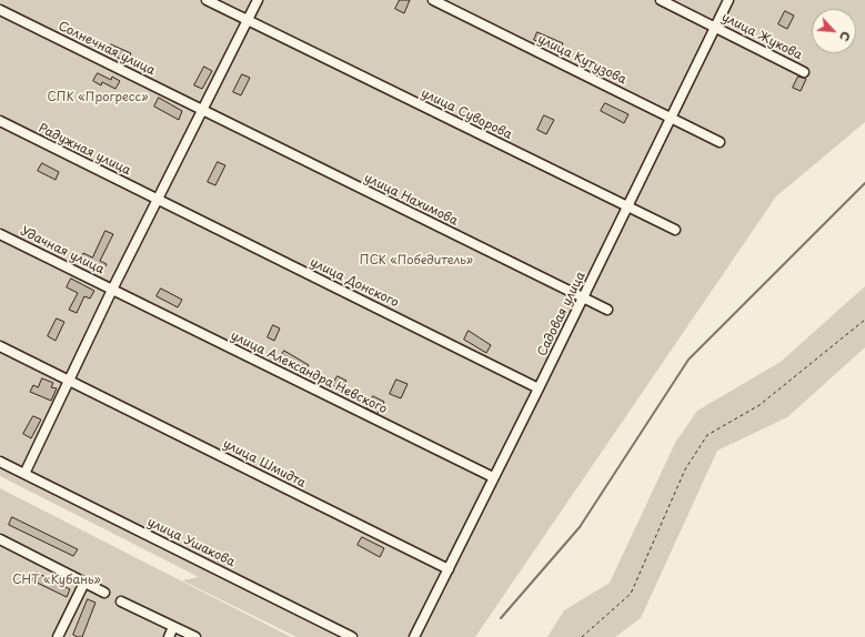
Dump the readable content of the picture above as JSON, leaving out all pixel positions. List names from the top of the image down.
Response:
{
  "streets": {
    "street": [
      "улица Жукова",
      "Солнечная улица",
      "улица Кутузова",
      "улица Суворова",
      "Радужная улица",
      "улица Нахимова",
      "Удачная улица",
      "улица Донского",
      "Садовая улица",
      "улица Александра Невского",
      "улица Шмидта",
      "улица Ушакова"
    ]
  },
  "crossings": [
    ["улица Жукова", "Садовая улица"],
    ["Солнечная улица", "улица Нахимова"],
    ["улица Кутузова", "Садовая улица"],
    ["улица Суворова", "Садовая улица"],
    ["Радужная улица", "улица Донского"],
    ["улица Нахимова", "Садовая улица"],
    ["Удачная улица", "улица Александра Невского"],
    ["улица Донского", "Садовая улица"],
    ["Садовая улица", "улица Александра Невского"],
    ["Садовая улица", "улица Шмидта"]
  ],
  "parks": ["СПК «Прогресс»", "ПСК «Победитель»", "СНТ «Кубань»"],
  "north": "bottom right"
}
